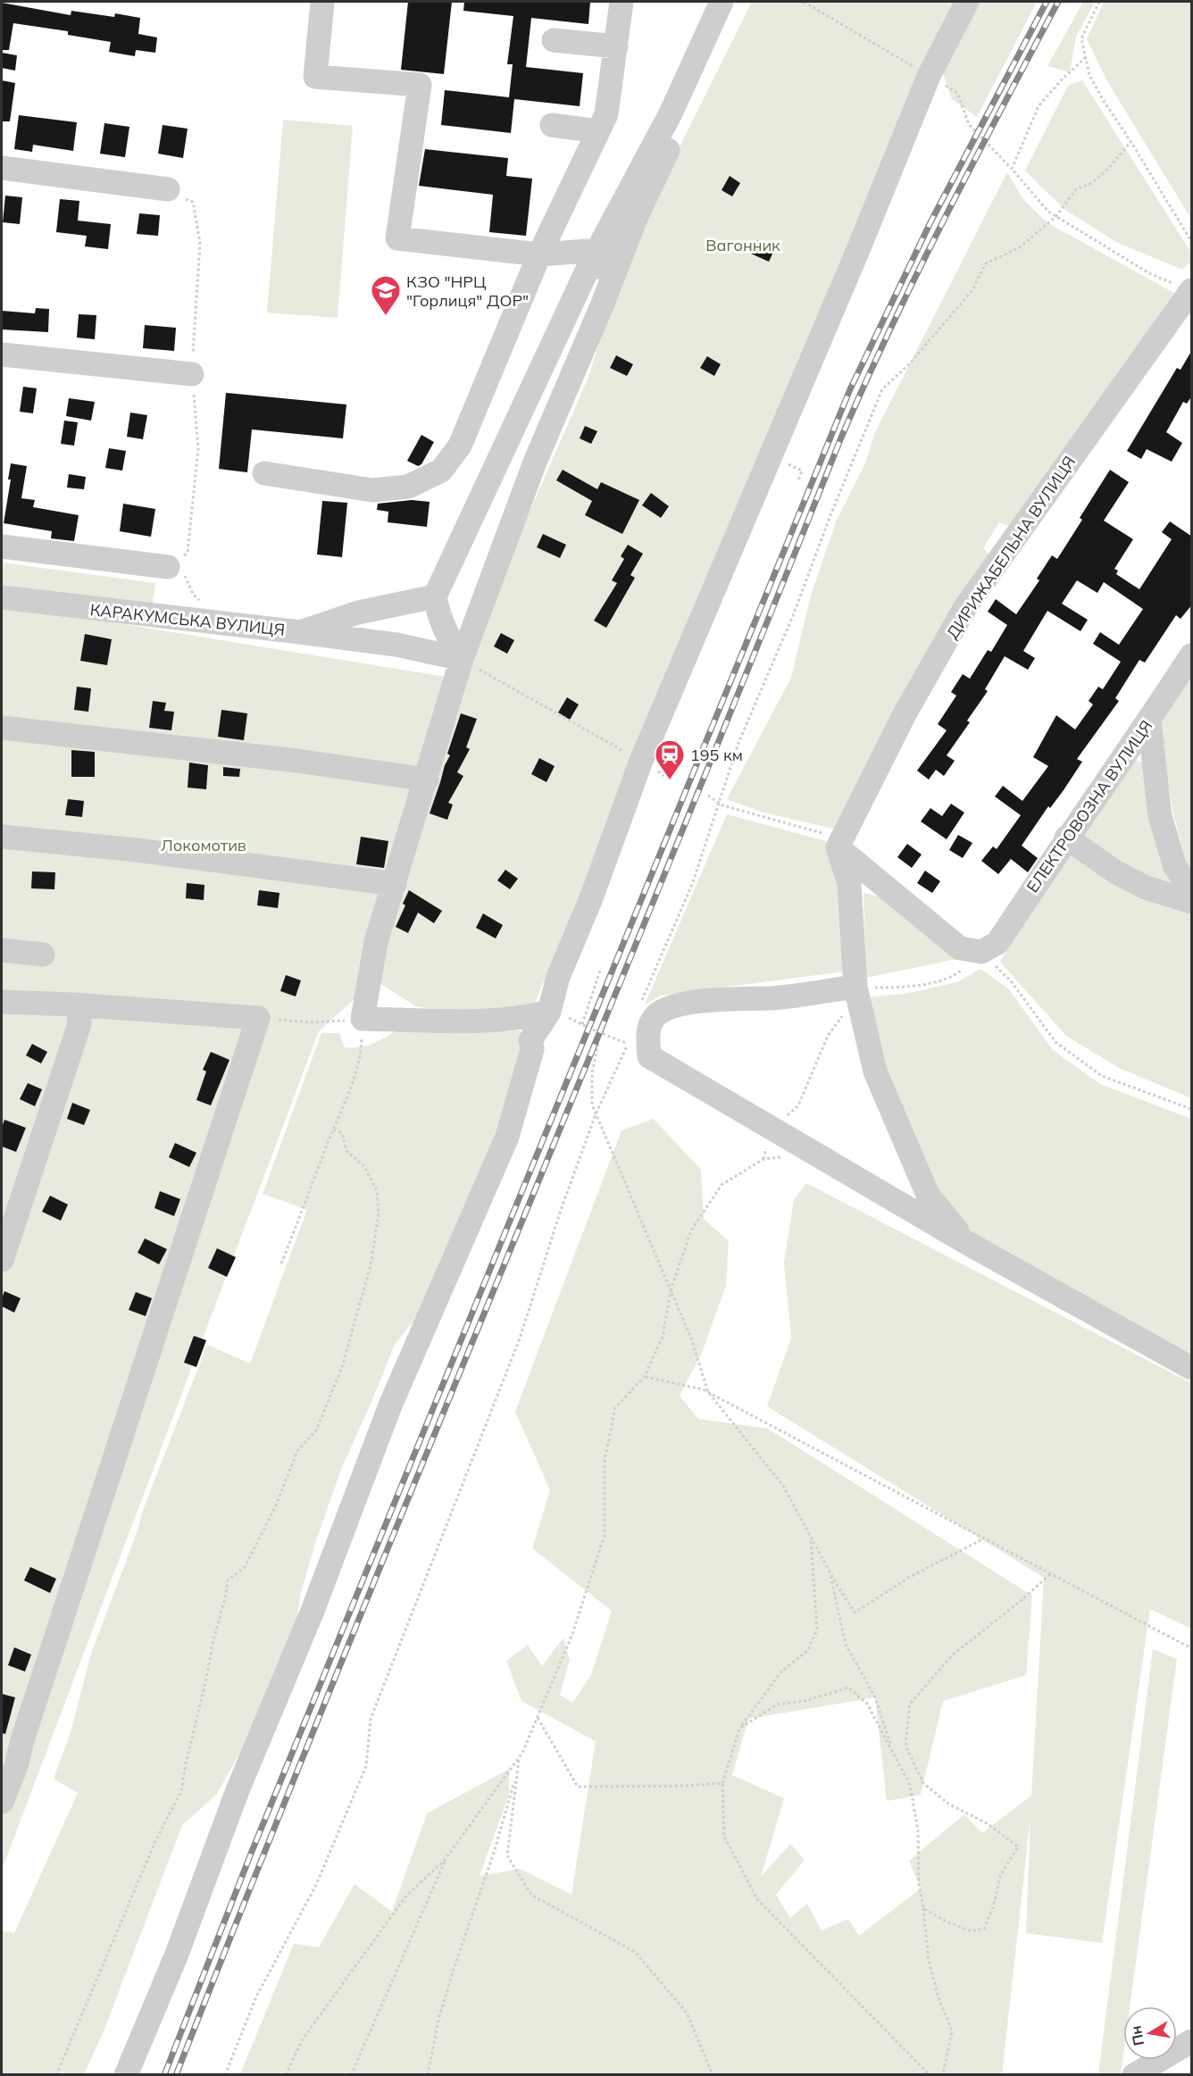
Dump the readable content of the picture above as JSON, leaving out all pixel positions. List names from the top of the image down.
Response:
{
  "streets": {
    "street": ["ДИРИЖАБЕЛЬНА ВУЛИЦЯ", "КАРАКУМСЬКА ВУЛИЦЯ", "ЕЛЕКТРОВОЗНА ВУЛИЦЯ"]
  },
  "parks": ["Вагонник", "Локомотив"],
  "places": {
    "school or university": ["КЗО \"НРЦ \"Горлиця\" ДОР\""],
    "station": ["195 км"]
  },
  "north": "left"
}
